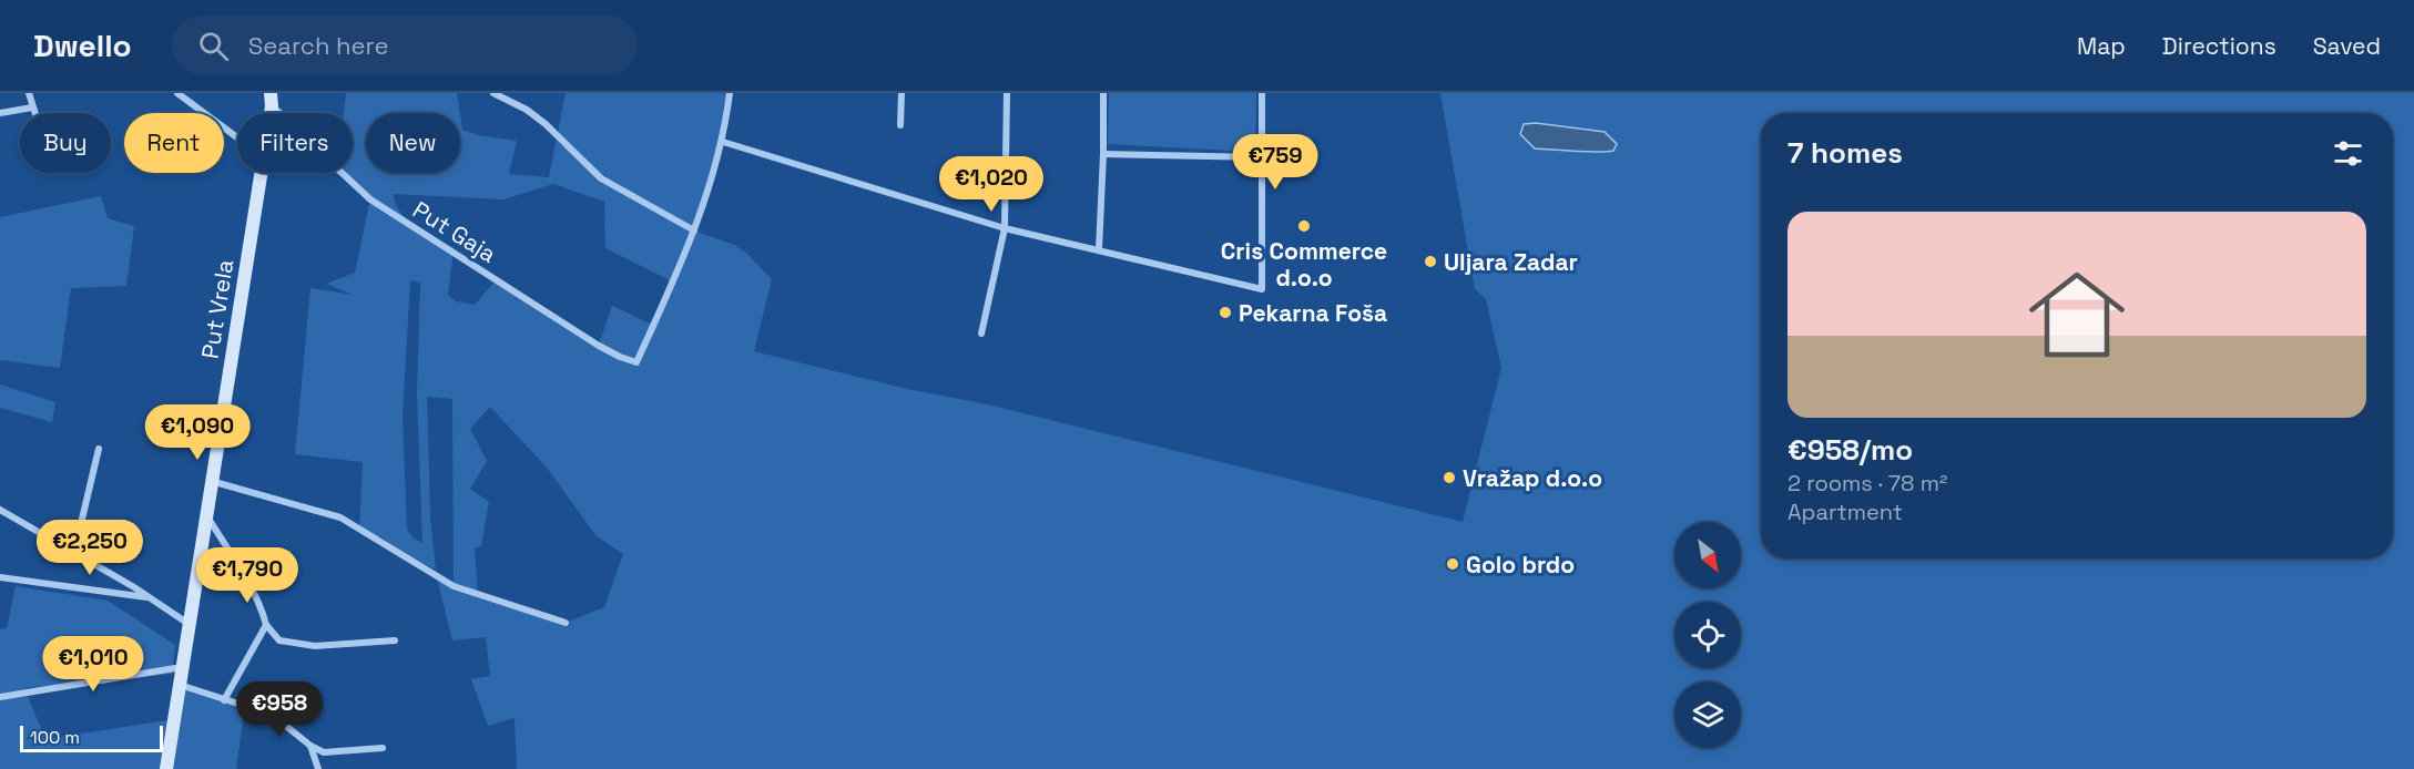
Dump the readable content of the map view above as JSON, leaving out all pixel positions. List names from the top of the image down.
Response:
{
  "streets": {
    "main road": ["Put Vrela"],
    "street": ["Put Gaja"]
  },
  "places": [
    "Cris Commerce d.o.o",
    "Uljara Zadar",
    "Pekarna Foša",
    "Vražap d.o.o",
    "Golo brdo"
  ],
  "scale_bar": "100 m",
  "north": "bottom right",
  "page": {
    "header": "Dwello",
    "search": "Search here",
    "nav": ["Map", "Directions", "Saved"],
    "chip": [
      "Buy",
      "Rent",
      "Filters",
      "New"
    ],
    "heading": "7 homes",
    "price": [
      "€759",
      "€1,020",
      "€1,090",
      "€2,250",
      "€1,790",
      "€1,010",
      "€958"
    ],
    "list": [
      {
        "name": "€958/mo",
        "note": "2 rooms · 78 m² · Apartment"
      }
    ],
    "scale": "100 m"
  }
}
